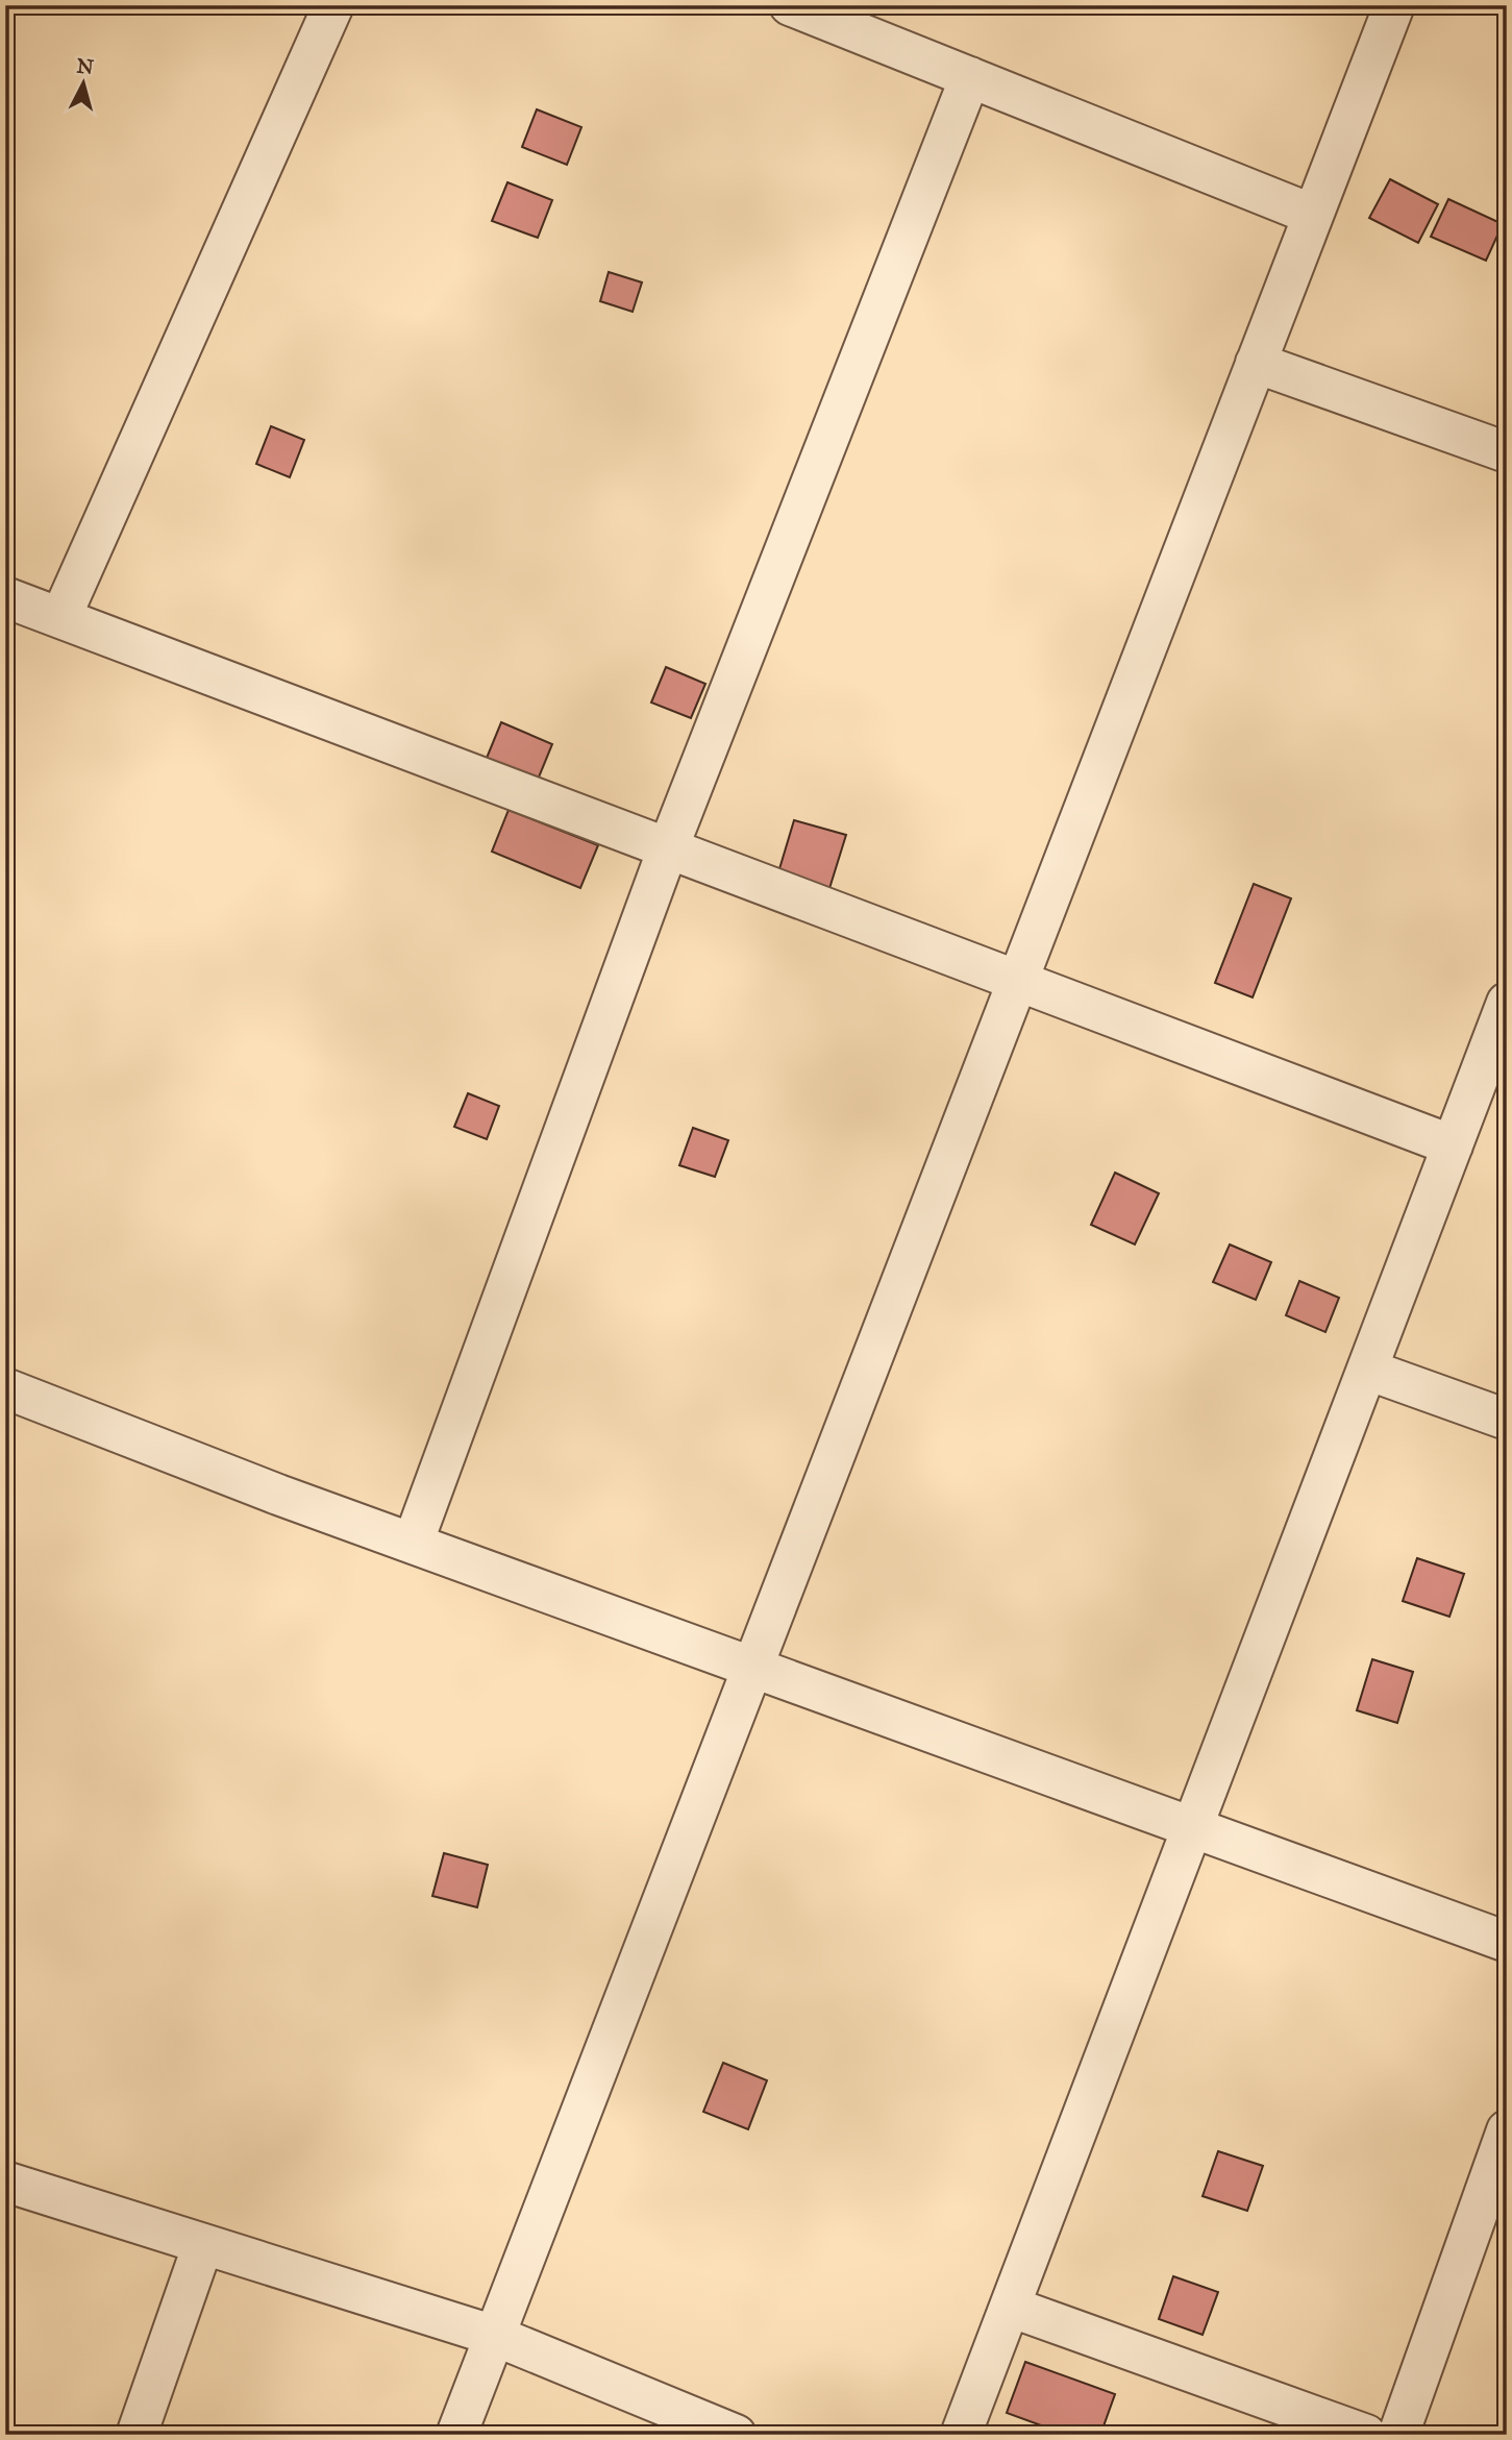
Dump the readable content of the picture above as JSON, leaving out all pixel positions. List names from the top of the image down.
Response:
{
  "north": "top"
}
